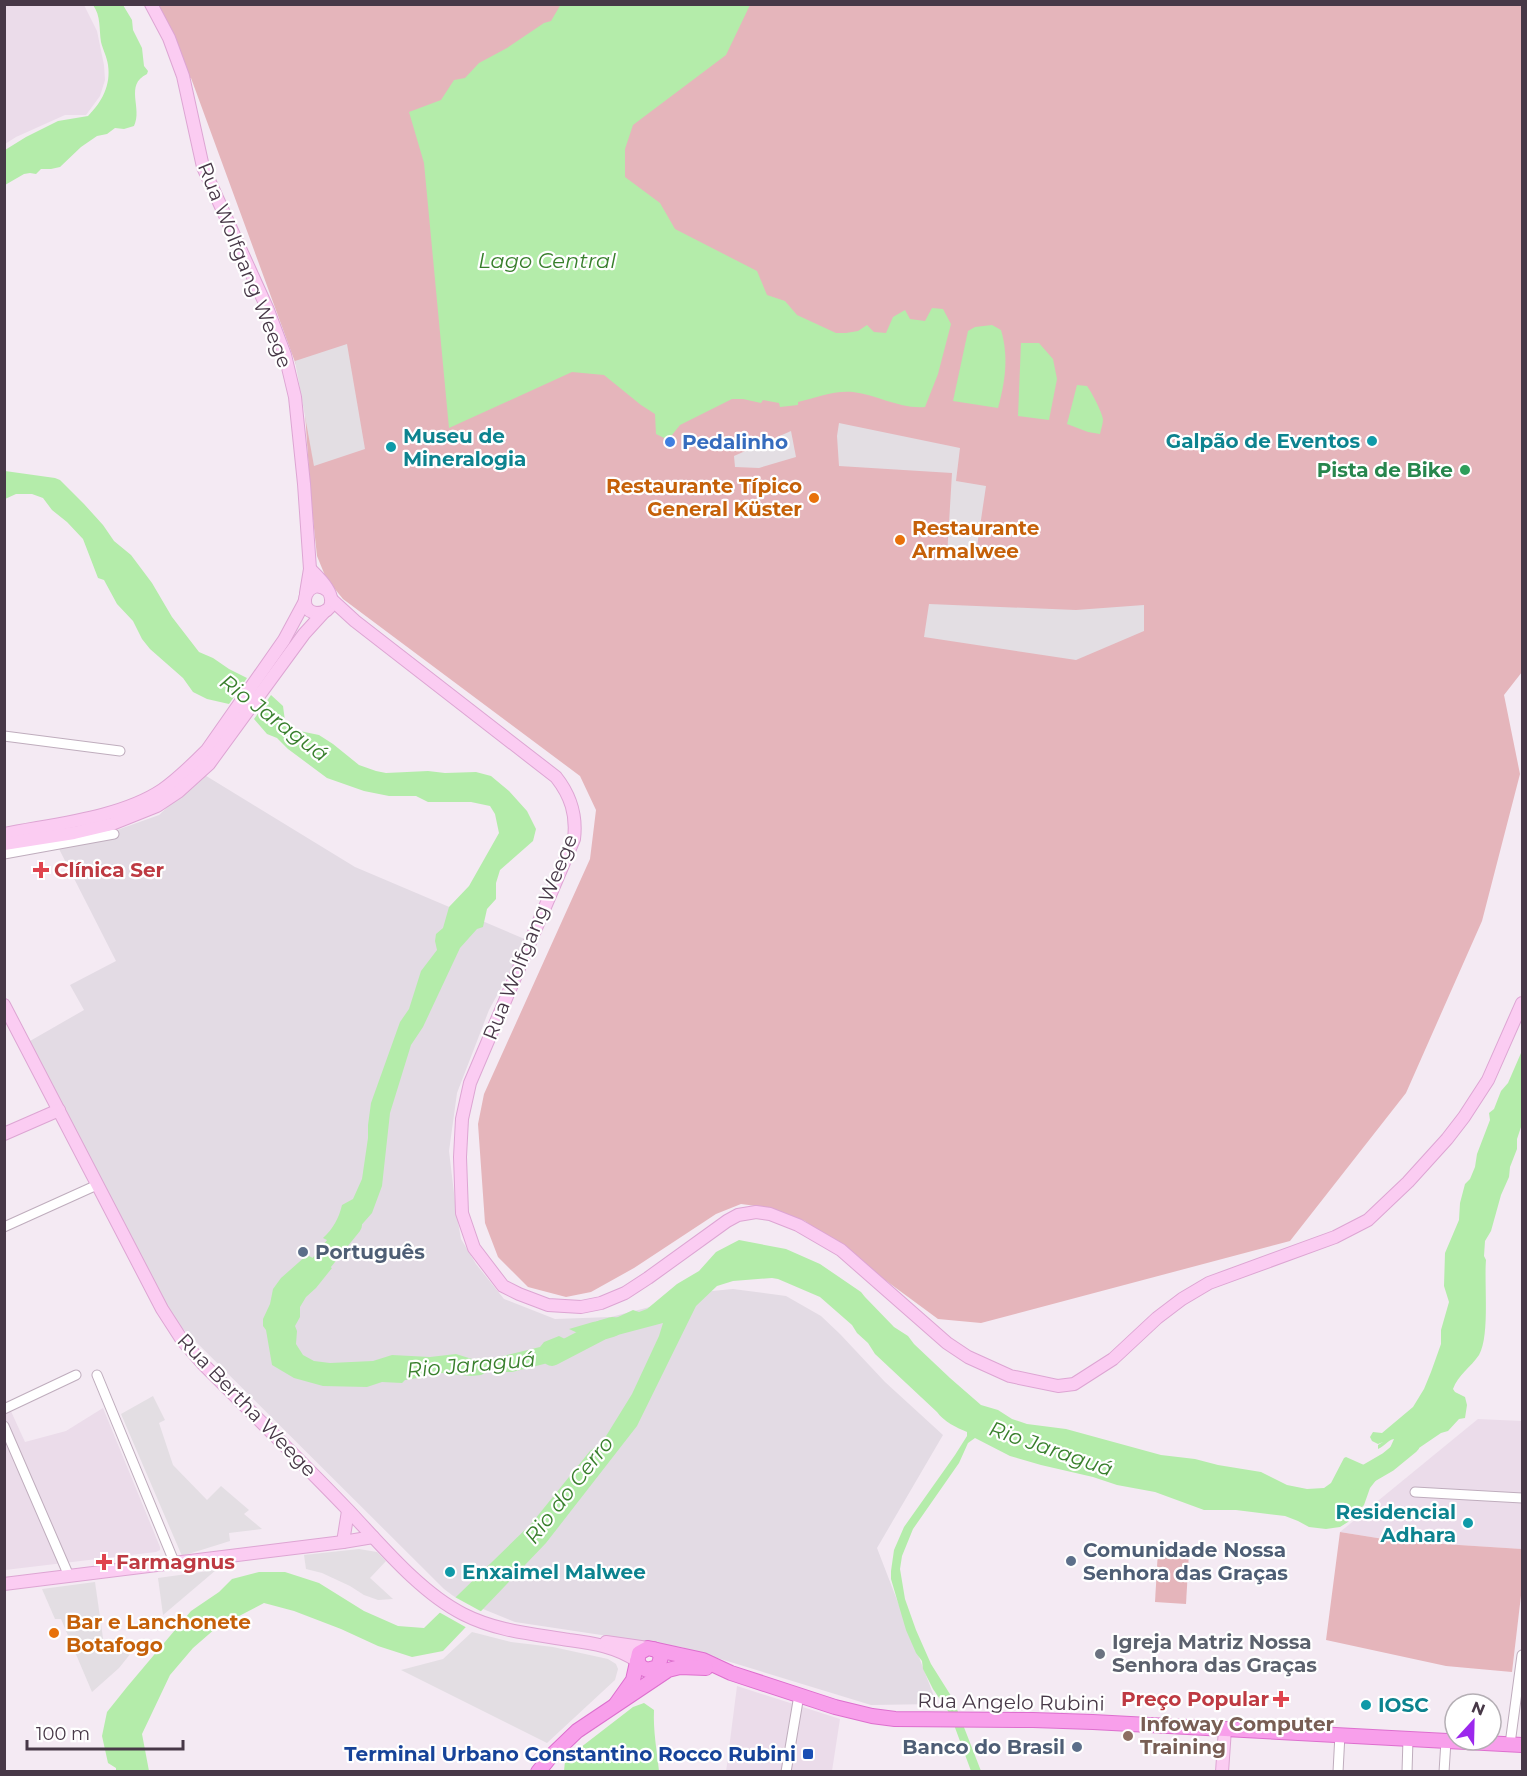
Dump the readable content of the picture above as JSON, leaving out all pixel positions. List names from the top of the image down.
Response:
{
  "streets": {
    "main road": ["Rua Wolfgang Weege", "Rua Bertha Weege", "Rua Angelo Rubini"]
  },
  "crossings": [
    ["Rua Bertha Weege", "Rua Angelo Rubini"]
  ],
  "water": ["Lago Central", "Rio Jaraguá", "Rio do Cerro"],
  "places": {
    "other": [
      "Galpão de Eventos",
      "Pedalinho",
      "Museu de Mineralogia",
      "Pista de Bike",
      "Restaurante Típico General Küster",
      "Restaurante Armalwee",
      "Português",
      "Residencial Adhara",
      "Comunidade Nossa Senhora das Graças",
      "Enxaimel Malwee",
      "Bar e Lanchonete Botafogo",
      "Igreja Matriz Nossa Senhora das Graças",
      "IOSC",
      "Infoway Computer Training",
      "Banco do Brasil"
    ],
    "health": ["Clínica Ser", "Farmagnus", "Preço Popular"],
    "transit": ["Terminal Urbano Constantino Rocco Rubini"]
  },
  "scale_bar": "100 m",
  "north": "top"
}
